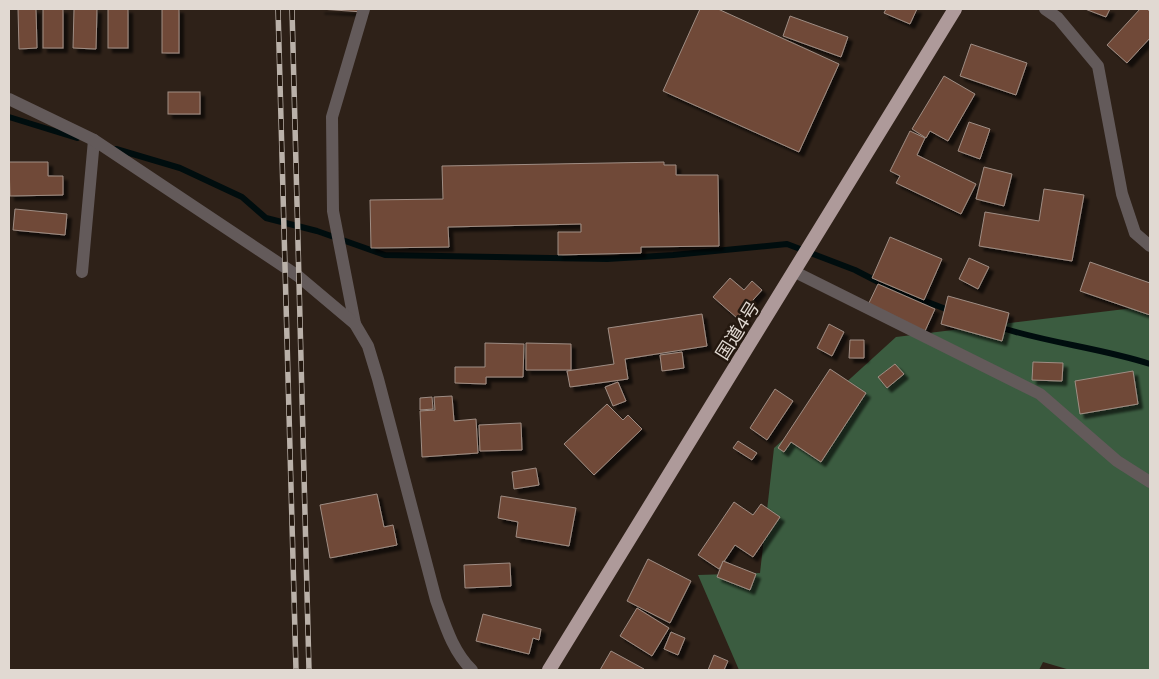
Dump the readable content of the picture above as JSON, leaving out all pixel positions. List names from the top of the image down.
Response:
{
  "streets": {
    "highway": ["国道4号"]
  }
}
